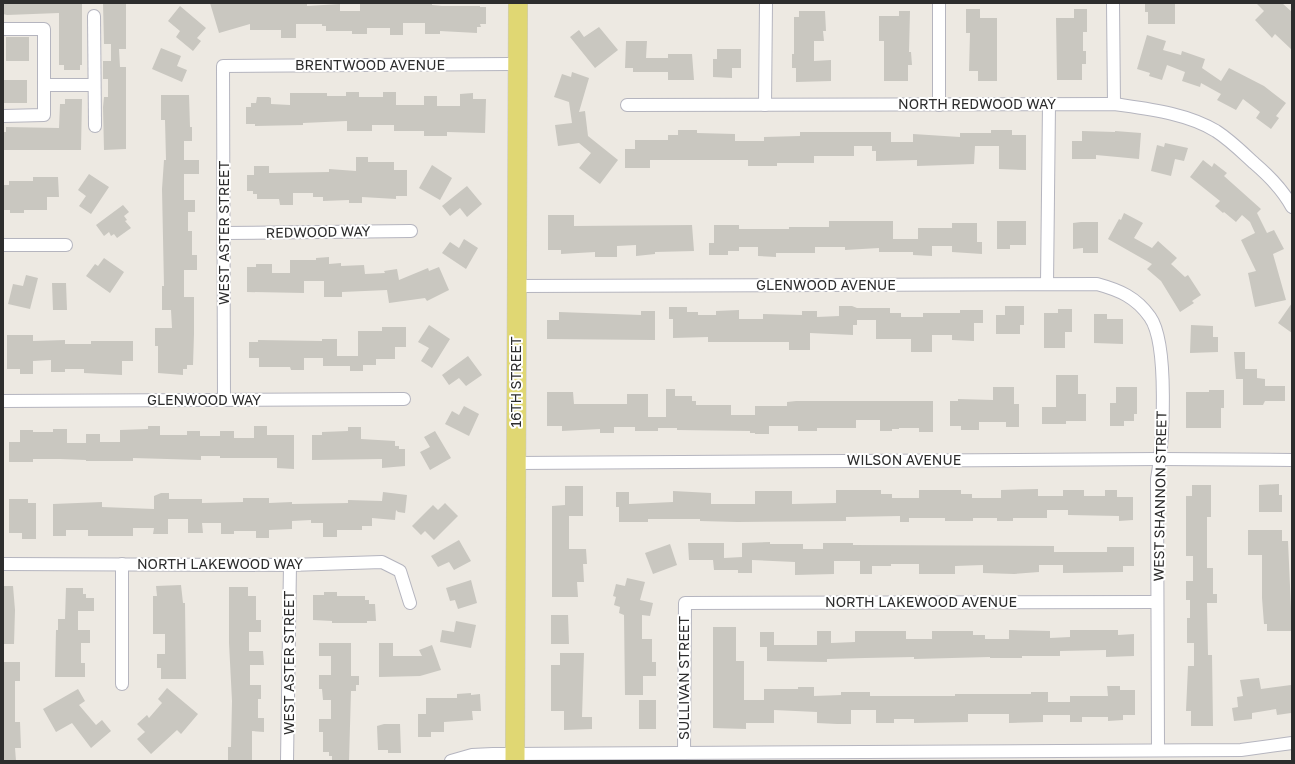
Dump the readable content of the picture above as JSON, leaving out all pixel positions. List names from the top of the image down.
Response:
{
  "streets": {
    "main road": ["16TH STREET"],
    "street": [
      "BRENTWOOD AVENUE",
      "NORTH REDWOOD WAY",
      "REDWOOD WAY",
      "WEST ASTER STREET",
      "GLENWOOD AVENUE",
      "GLENWOOD WAY",
      "WILSON AVENUE",
      "WEST SHANNON STREET",
      "NORTH LAKEWOOD WAY",
      "NORTH LAKEWOOD AVENUE",
      "SULLIVAN STREET"
    ]
  },
  "crossings": [
    ["BRENTWOOD AVENUE", "WEST ASTER STREET"],
    ["BRENTWOOD AVENUE", "16TH STREET"],
    ["REDWOOD WAY", "WEST ASTER STREET"],
    ["WEST ASTER STREET", "GLENWOOD WAY"],
    ["WEST ASTER STREET", "NORTH LAKEWOOD WAY"],
    ["GLENWOOD AVENUE", "16TH STREET"],
    ["GLENWOOD AVENUE", "WEST SHANNON STREET"],
    ["16TH STREET", "WILSON AVENUE"],
    ["WILSON AVENUE", "WEST SHANNON STREET"],
    ["WEST SHANNON STREET", "NORTH LAKEWOOD AVENUE"],
    ["NORTH LAKEWOOD AVENUE", "SULLIVAN STREET"]
  ]
}
